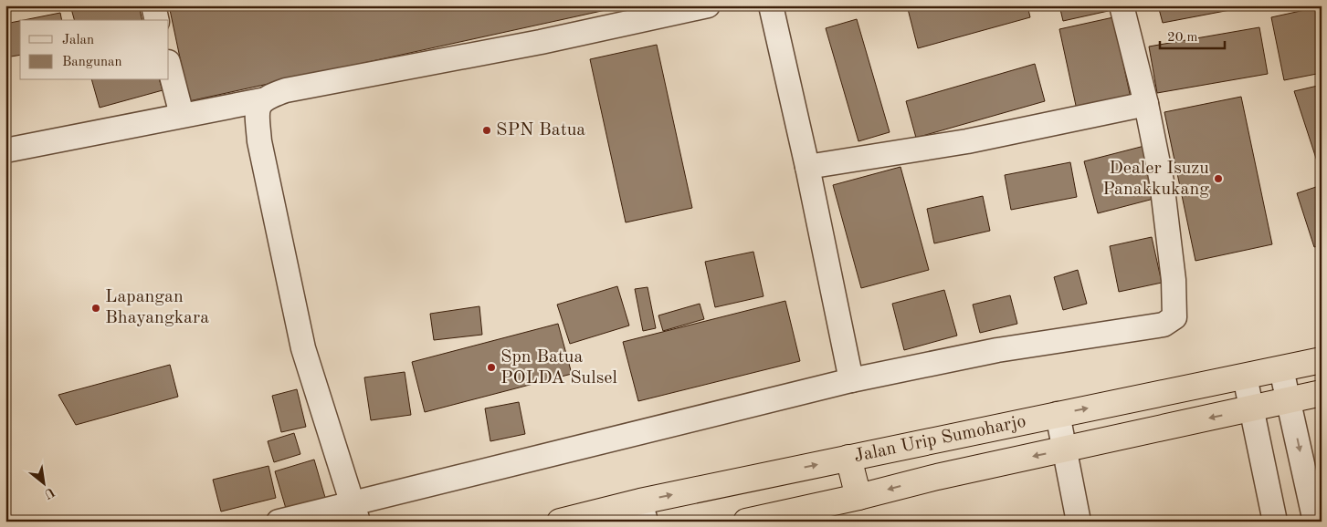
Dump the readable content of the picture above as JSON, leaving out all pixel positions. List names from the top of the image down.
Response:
{
  "streets": {
    "highway": ["Jalan Urip Sumoharjo"]
  },
  "places": [
    "SPN Batua",
    "Dealer Isuzu Panakkukang",
    "Lapangan Bhayangkara",
    "Spn Batua POLDA Sulsel"
  ],
  "legend": ["Jalan", "Bangunan"],
  "scale_bar": "20 m",
  "north": "bottom right"
}
